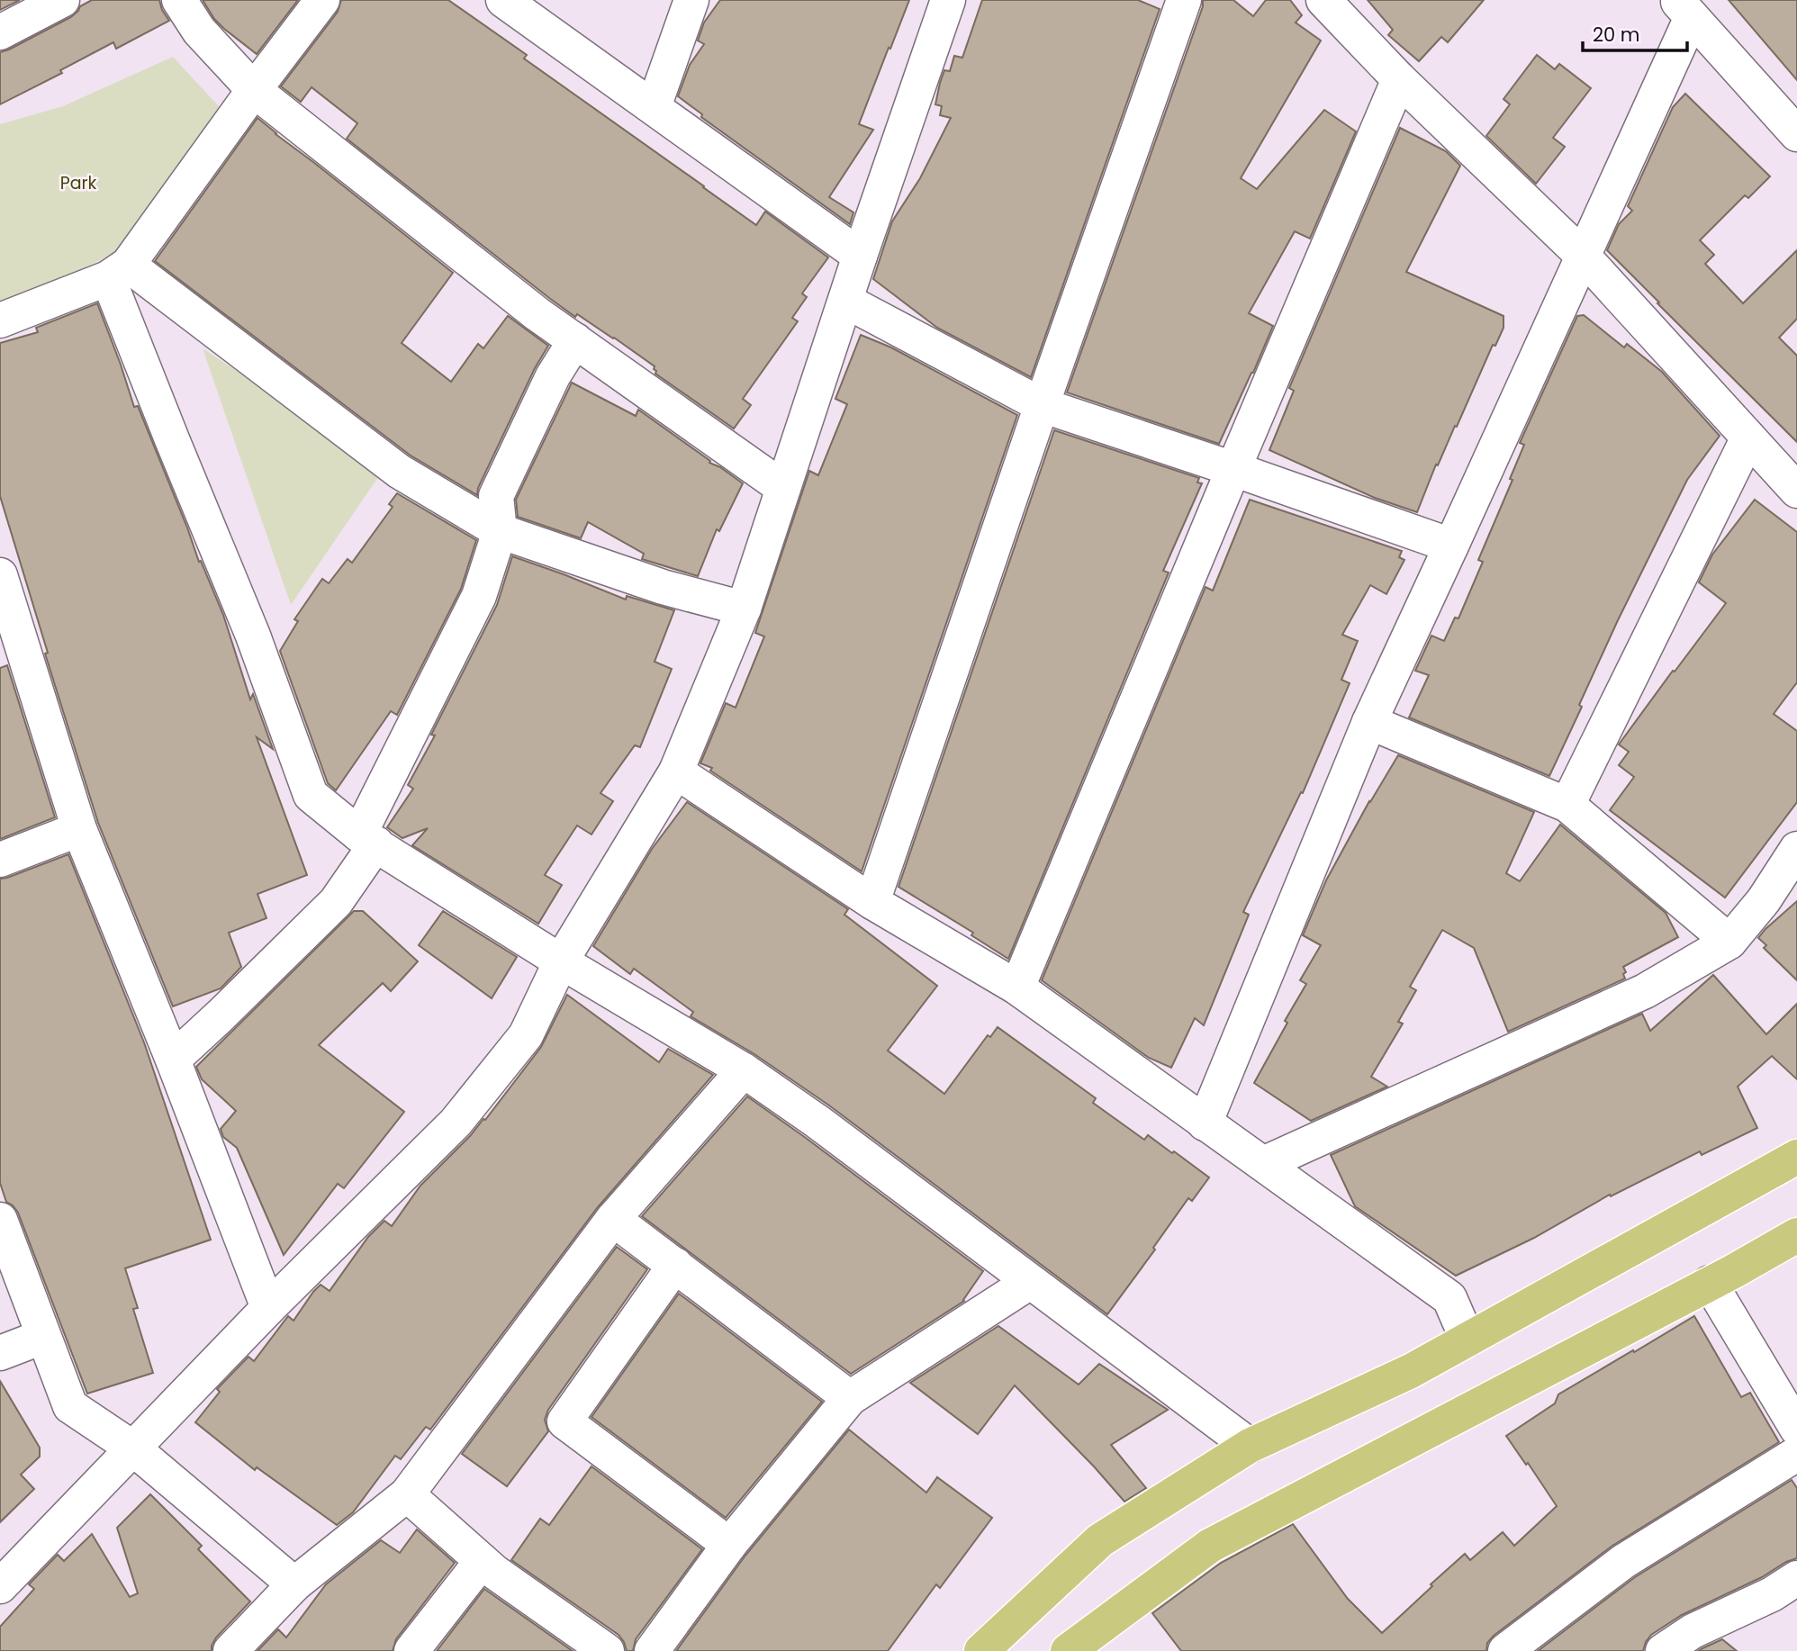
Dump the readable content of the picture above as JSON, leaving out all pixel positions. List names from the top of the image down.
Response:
{
  "parks": ["Park"],
  "scale_bar": "20 m"
}
